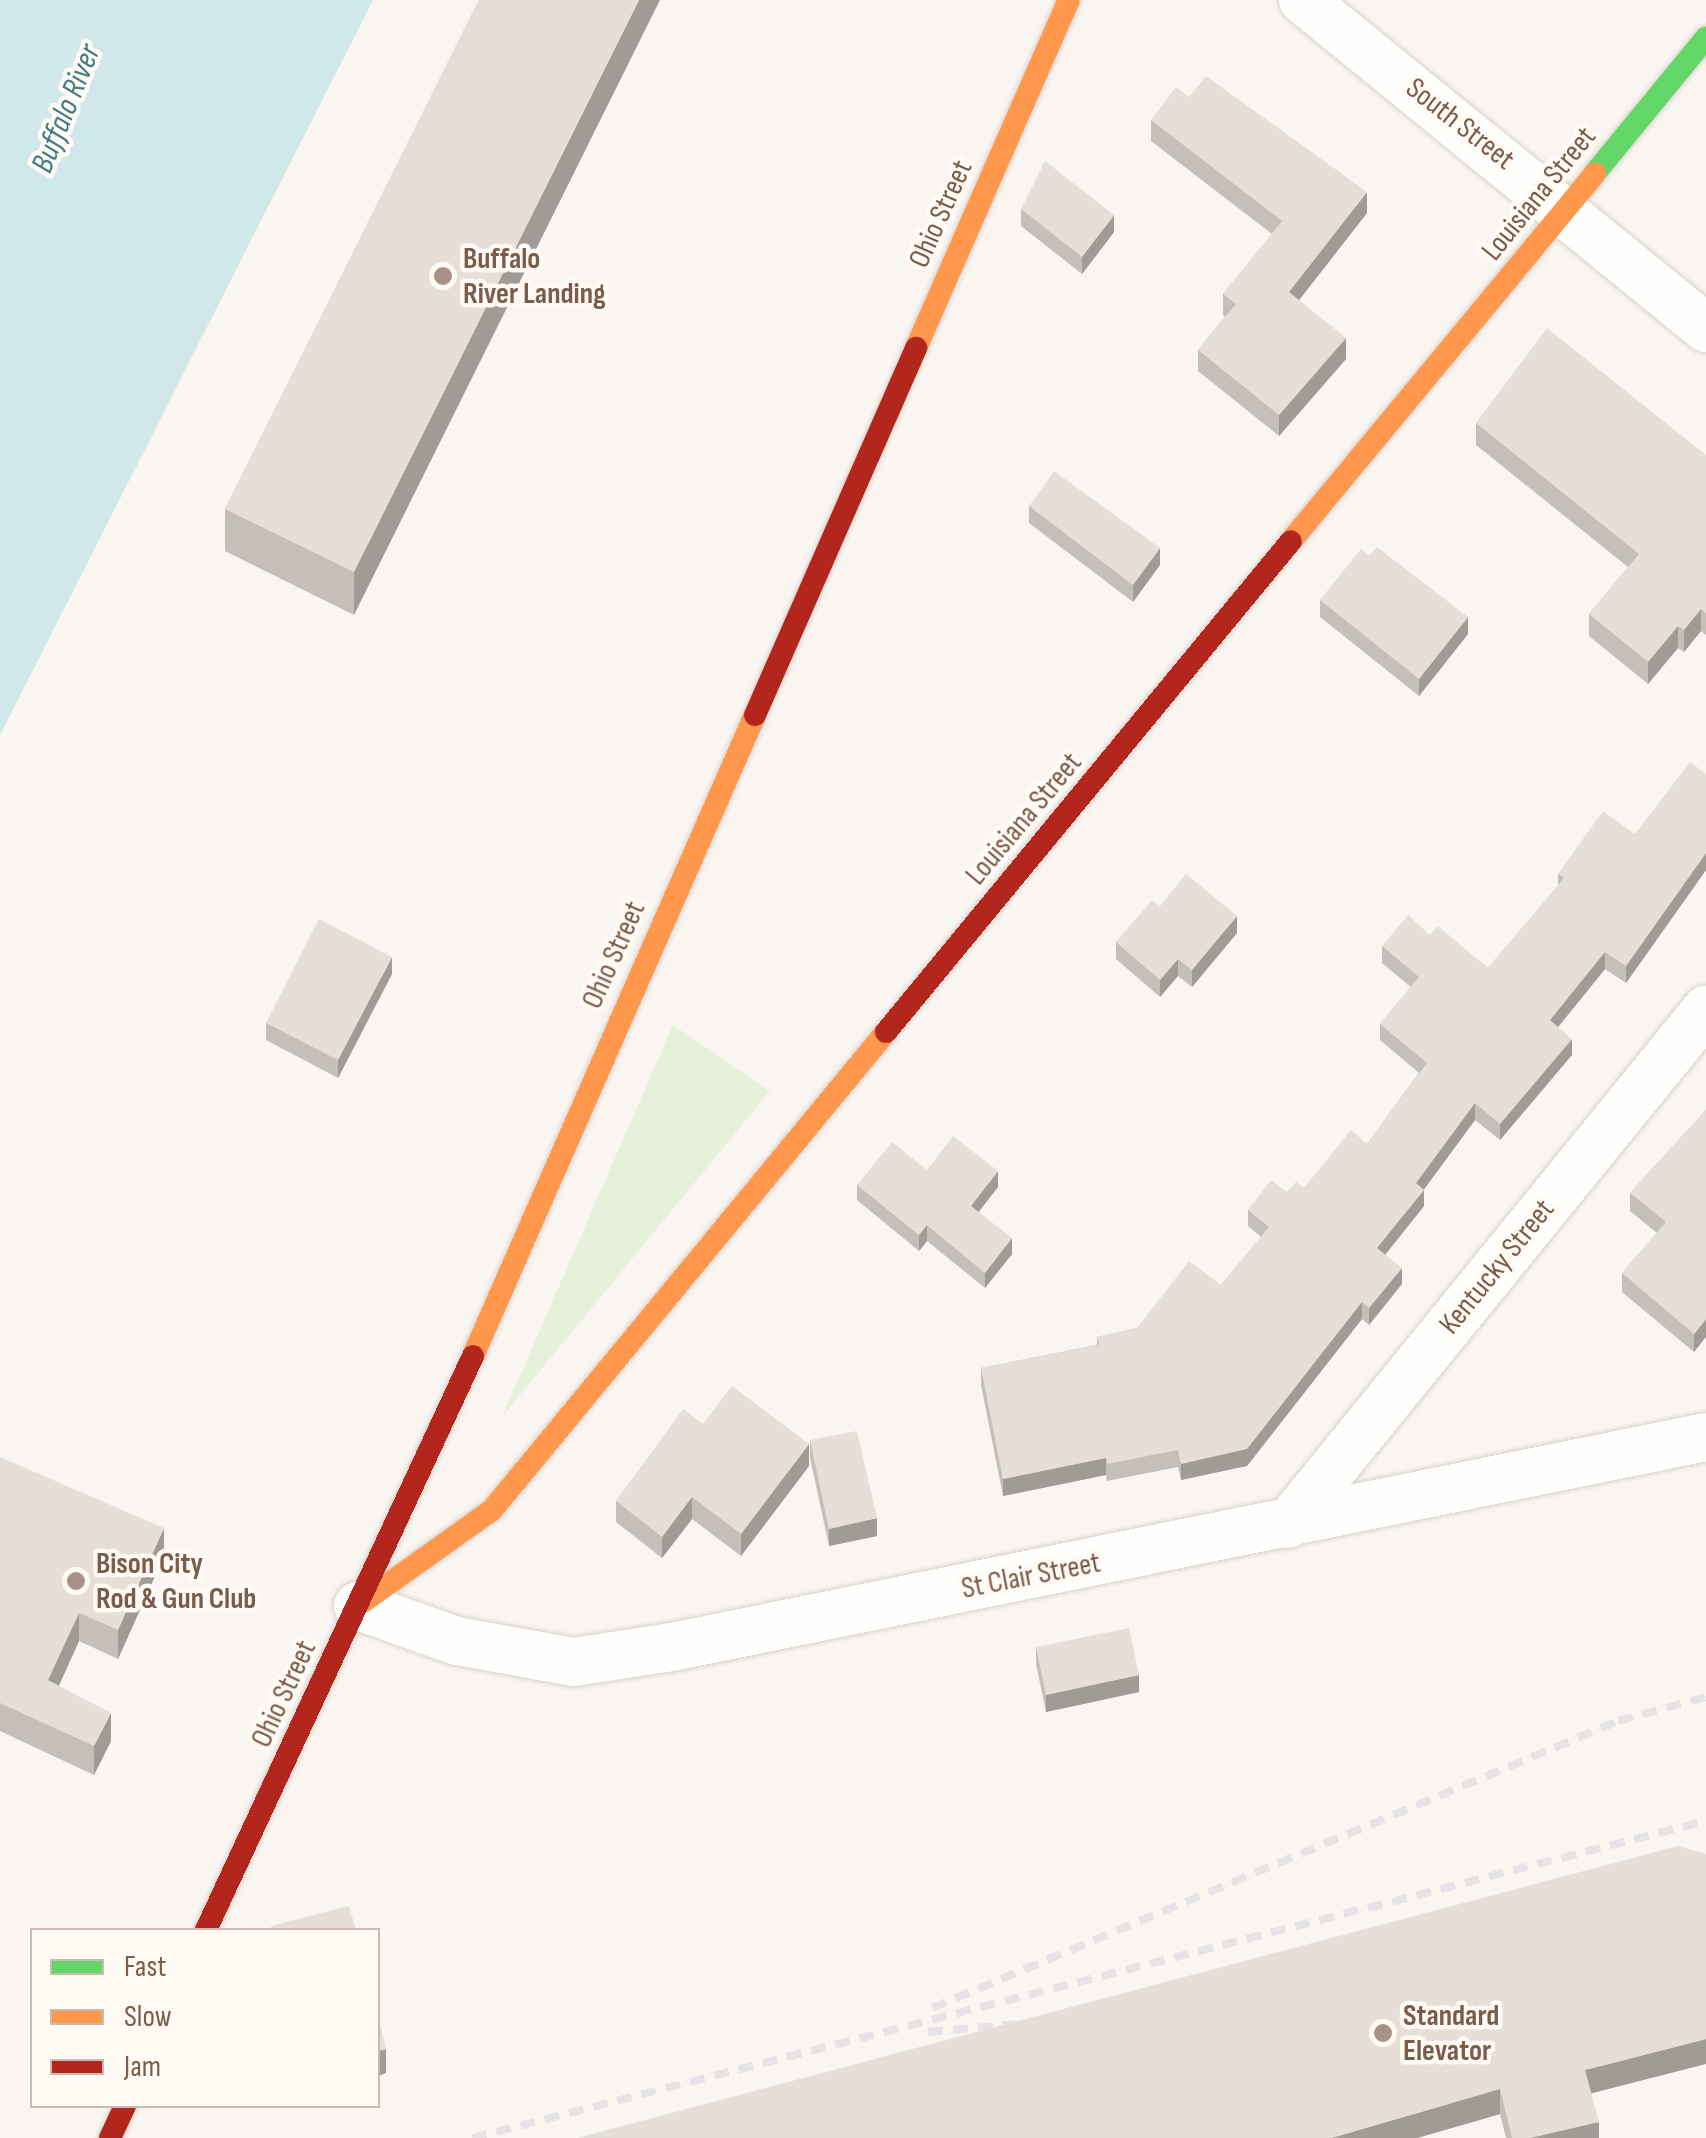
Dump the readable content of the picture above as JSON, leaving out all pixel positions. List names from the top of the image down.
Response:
{
  "streets": {
    "street": [
      "South Street",
      "Louisiana Street",
      "Ohio Street",
      "Kentucky Street",
      "St Clair Street"
    ]
  },
  "crossings": [
    ["South Street", "Louisiana Street"],
    ["Louisiana Street", "Ohio Street"],
    ["Louisiana Street", "St Clair Street"],
    ["Ohio Street", "St Clair Street"],
    ["Kentucky Street", "St Clair Street"]
  ],
  "water": ["Buffalo River"],
  "places": ["Buffalo River Landing", "Bison City Rod & Gun Club", "Standard Elevator"],
  "legend": ["Fast", "Slow", "Jam"]
}
